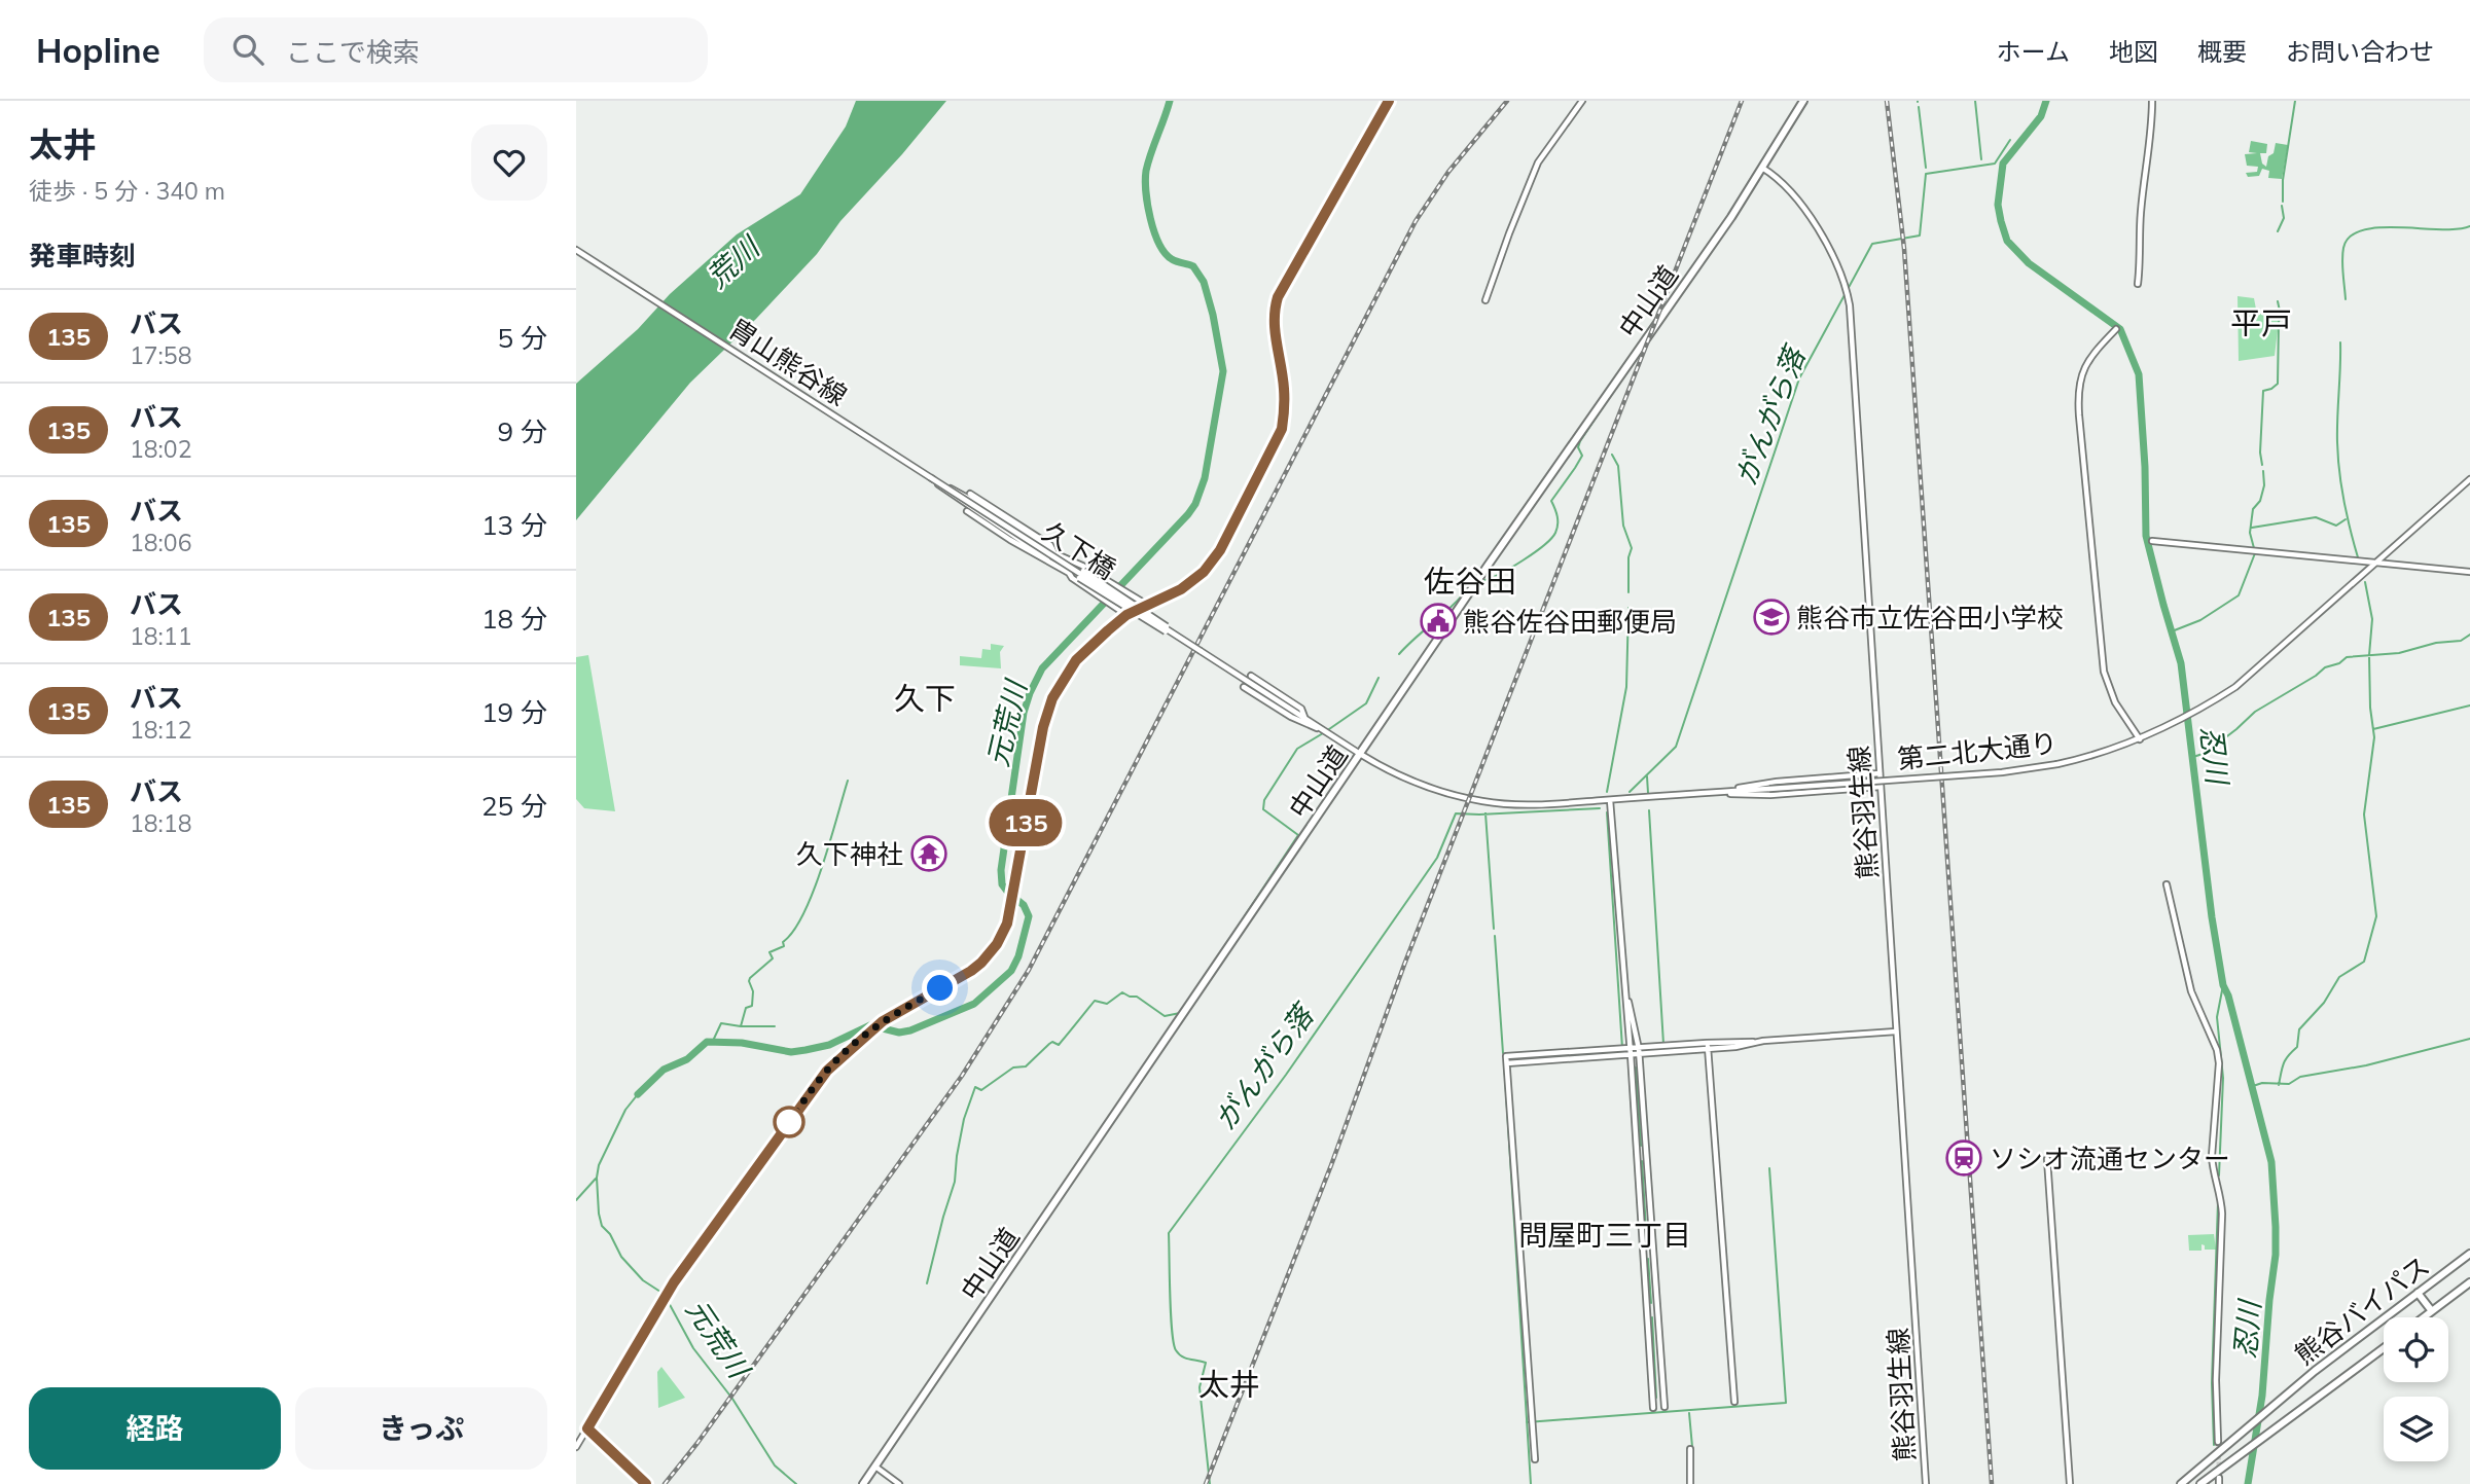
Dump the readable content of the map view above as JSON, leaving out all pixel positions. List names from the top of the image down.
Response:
{
  "streets": {
    "highway": ["中山道", "熊谷バイパス"],
    "street": [
      "胄山熊谷線",
      "久下橋",
      "第二北大通り",
      "熊谷羽生線"
    ]
  },
  "crossings": [
    ["中山道", "第二北大通り"],
    ["中山道", "熊谷羽生線"],
    ["胄山熊谷線", "久下橋"]
  ],
  "districts": [
    "平戸",
    "佐谷田",
    "久下",
    "問屋町三丁目",
    "太井"
  ],
  "water": [
    "荒川",
    "がんがら落",
    "元荒川",
    "忍川"
  ],
  "places": {
    "school or university": ["熊谷市立佐谷田小学校"],
    "public building": ["熊谷佐谷田郵便局"],
    "temple": ["久下神社"],
    "station": ["ソシオ流通センター"]
  },
  "lines": ["bus line 135"],
  "page": {
    "header": "Hopline",
    "search": "ここで検索",
    "nav": [
      "ホーム",
      "地図",
      "概要",
      "お問い合わせ"
    ],
    "heading": [
      ["太井", "徒歩 · 5 分 · 340 m"],
      "発車時刻"
    ],
    "on_map": "135",
    "list": [
      {
        "mark": "135",
        "name": "バス",
        "note": "17:58",
        "value": "5 分"
      },
      {
        "mark": "135",
        "name": "バス",
        "note": "18:02",
        "value": "9 分"
      },
      {
        "mark": "135",
        "name": "バス",
        "note": "18:06",
        "value": "13 分"
      },
      {
        "mark": "135",
        "name": "バス",
        "note": "18:11",
        "value": "18 分"
      },
      {
        "mark": "135",
        "name": "バス",
        "note": "18:12",
        "value": "19 分"
      },
      {
        "mark": "135",
        "name": "バス",
        "note": "18:18",
        "value": "25 分"
      }
    ],
    "buttons": ["経路", "きっぷ"]
  }
}
